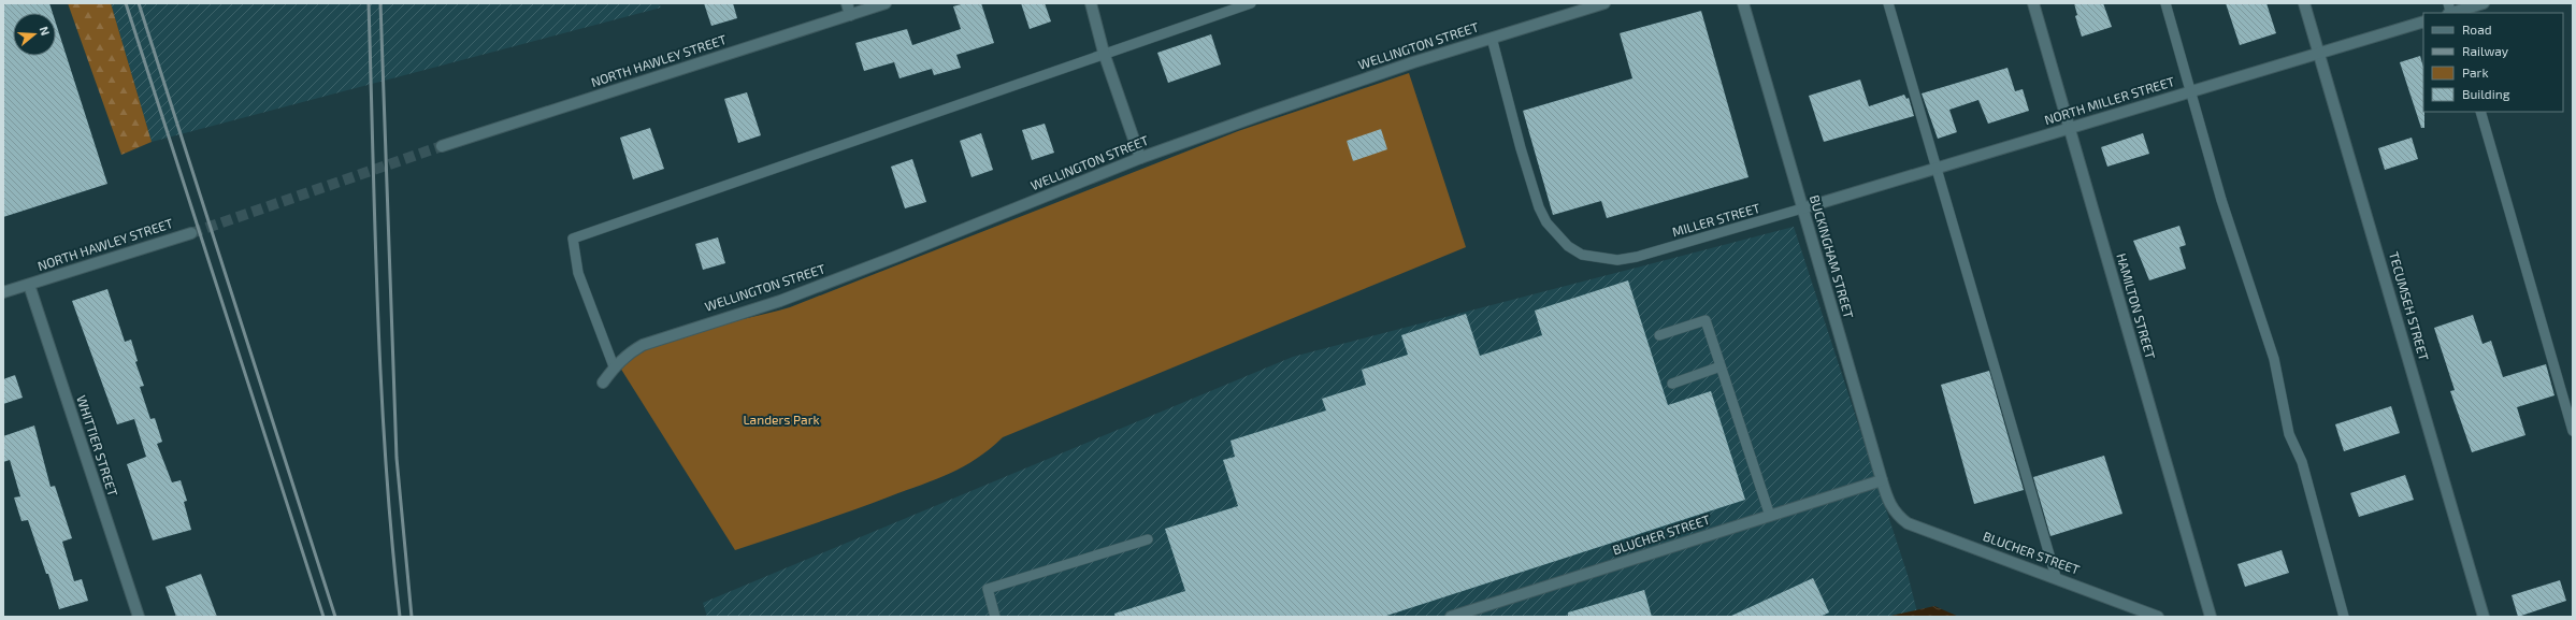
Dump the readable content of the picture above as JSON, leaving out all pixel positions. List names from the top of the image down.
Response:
{
  "streets": {
    "street": [
      "WELLINGTON STREET",
      "NORTH HAWLEY STREET",
      "NORTH MILLER STREET",
      "BUCKINGHAM STREET",
      "HAMILTON STREET",
      "TECUMSEH STREET",
      "WHITTIER STREET",
      "BLUCHER STREET"
    ],
    "lane": ["MILLER STREET"]
  },
  "crossings": [
    ["WELLINGTON STREET", "MILLER STREET"],
    ["NORTH HAWLEY STREET", "WHITTIER STREET"],
    ["NORTH MILLER STREET", "MILLER STREET"],
    ["NORTH MILLER STREET", "BUCKINGHAM STREET"],
    ["NORTH MILLER STREET", "HAMILTON STREET"],
    ["NORTH MILLER STREET", "TECUMSEH STREET"],
    ["MILLER STREET", "BUCKINGHAM STREET"],
    ["BUCKINGHAM STREET", "BLUCHER STREET"]
  ],
  "parks": ["Landers Park"],
  "legend": [
    "Road",
    "Railway",
    "Park",
    "Building"
  ],
  "north": "right"
}
